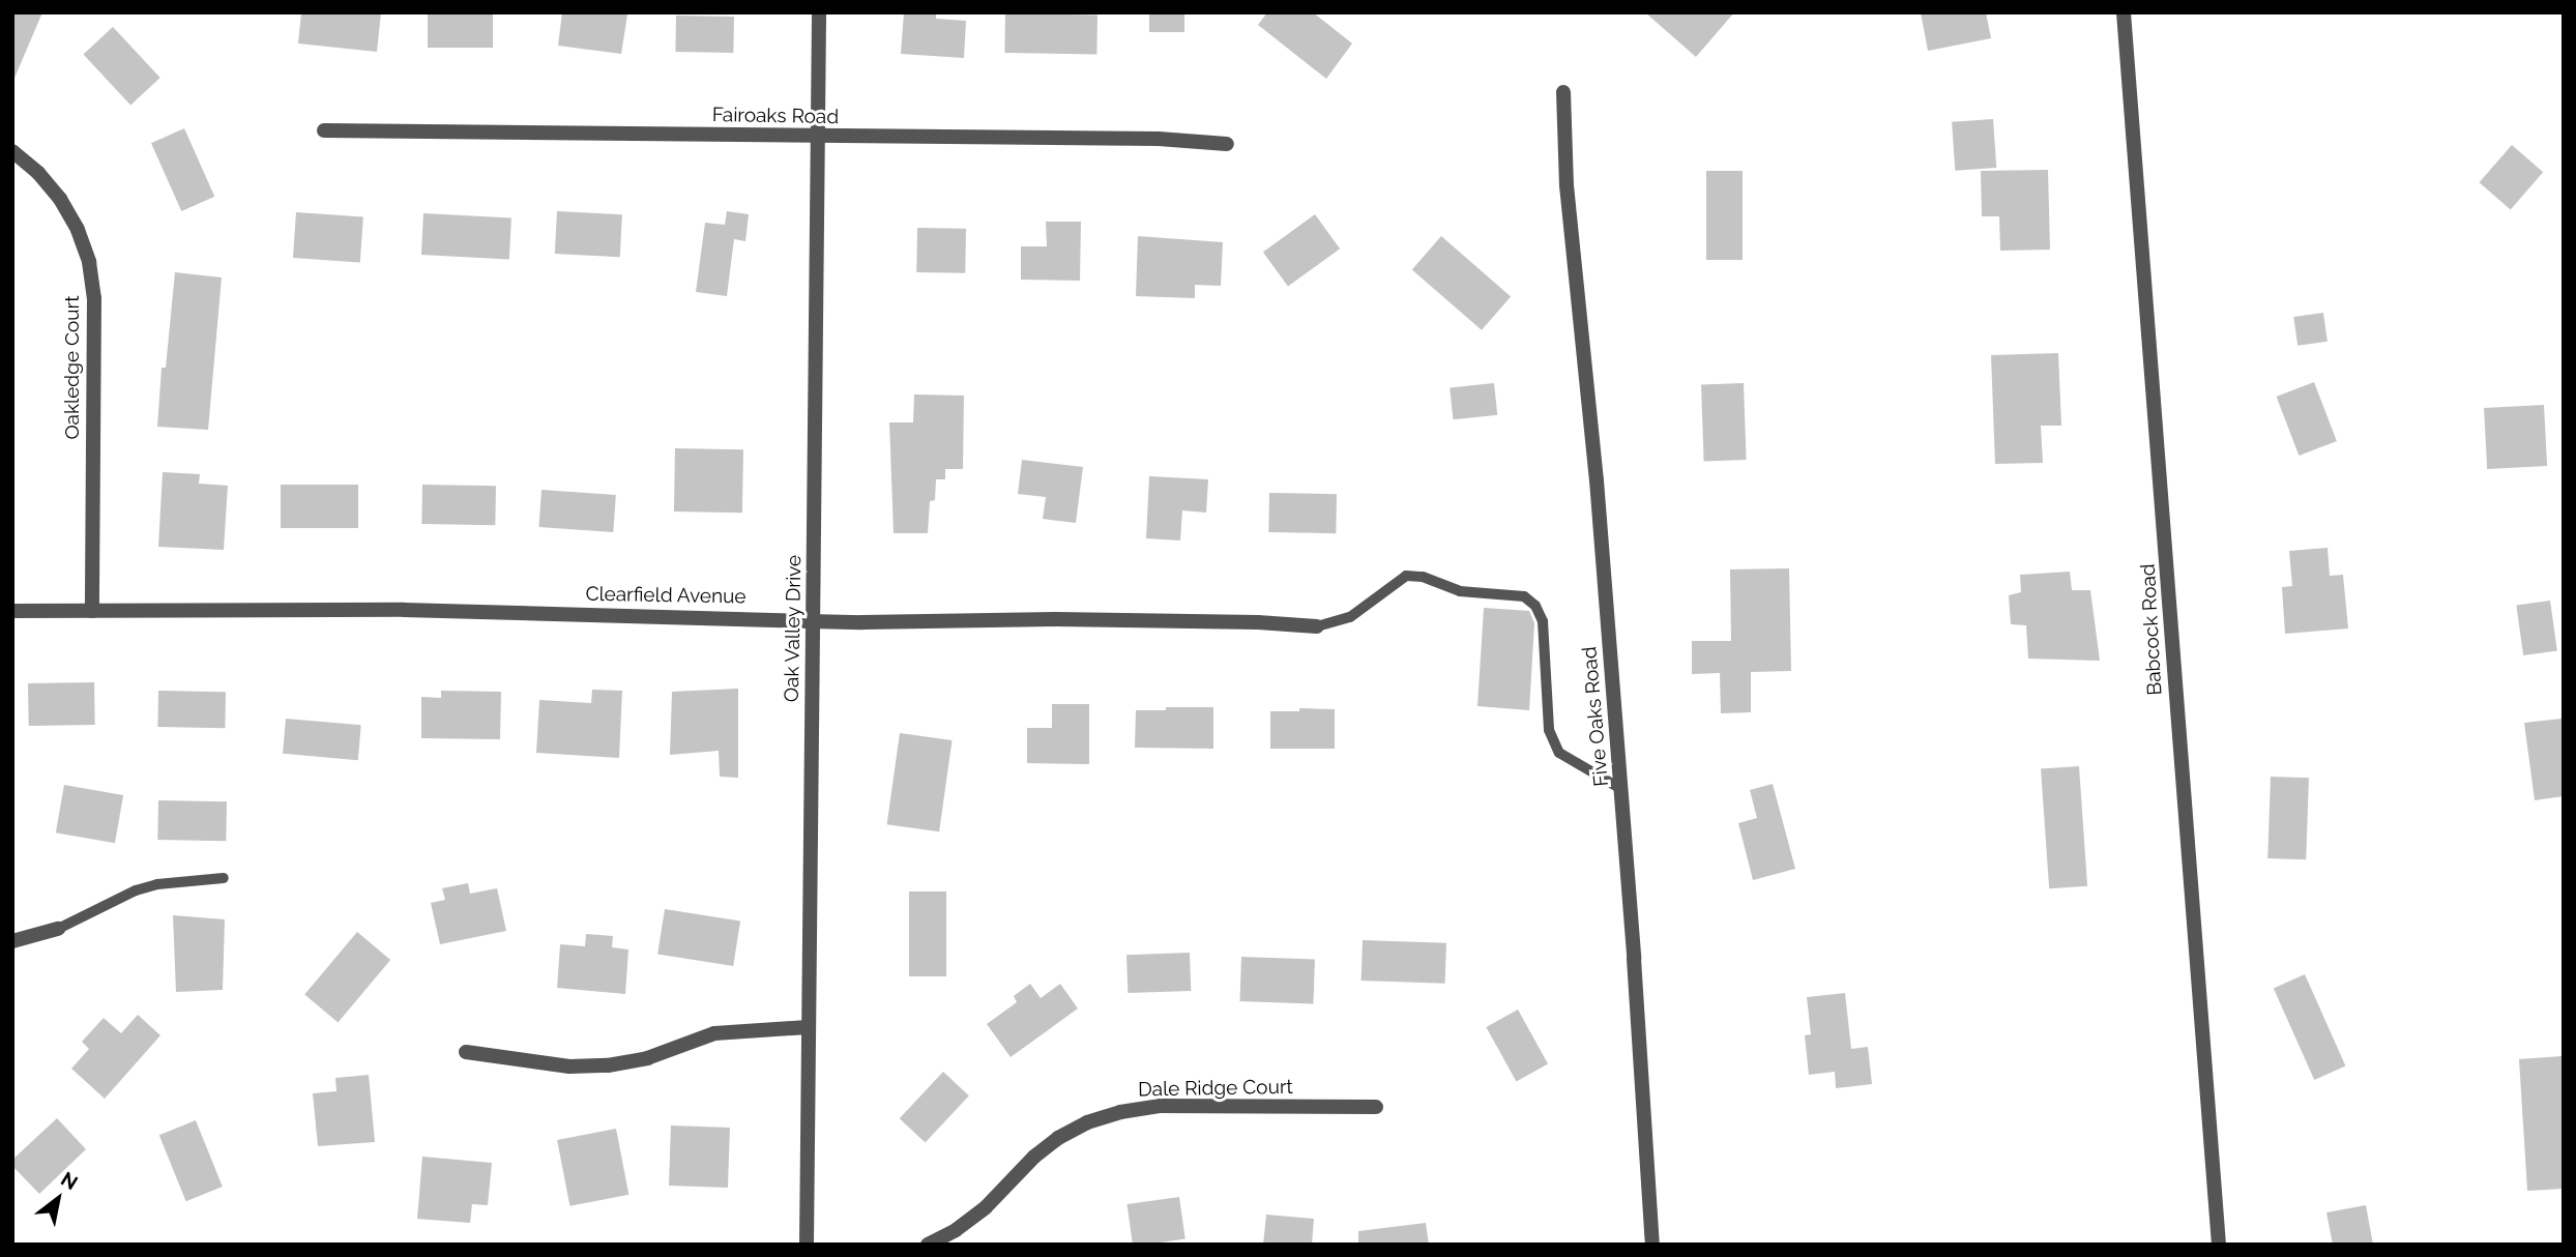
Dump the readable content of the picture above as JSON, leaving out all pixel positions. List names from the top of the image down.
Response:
{
  "streets": {
    "street": [
      "Fairoaks Road",
      "Oakledge Court",
      "Clearfield Avenue",
      "Oak Valley Drive",
      "Babcock Road",
      "Five Oaks Road",
      "Dale Ridge Court"
    ]
  },
  "crossings": [
    ["Fairoaks Road", "Oak Valley Drive"],
    ["Oakledge Court", "Clearfield Avenue"],
    ["Clearfield Avenue", "Oak Valley Drive"]
  ],
  "north": "top right"
}
